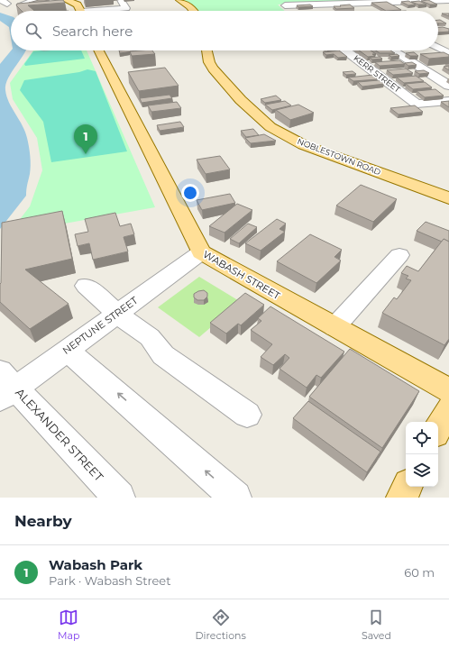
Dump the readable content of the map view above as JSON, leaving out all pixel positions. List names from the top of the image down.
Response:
{
  "streets": {
    "main road": ["NOBLESTOWN ROAD", "WABASH STREET"],
    "street": ["KERR STREET", "NEPTUNE STREET", "ALEXANDER STREET"]
  },
  "crossings": [
    ["WABASH STREET", "NEPTUNE STREET"],
    ["NEPTUNE STREET", "ALEXANDER STREET"]
  ],
  "page": {
    "search": "Search here",
    "pins": "1",
    "heading": "Nearby",
    "list": [
      {
        "mark": "1",
        "name": "Wabash Park",
        "note": "Park · Wabash Street",
        "value": "60 m"
      }
    ],
    "nav": ["Map", "Directions", "Saved"]
  }
}
